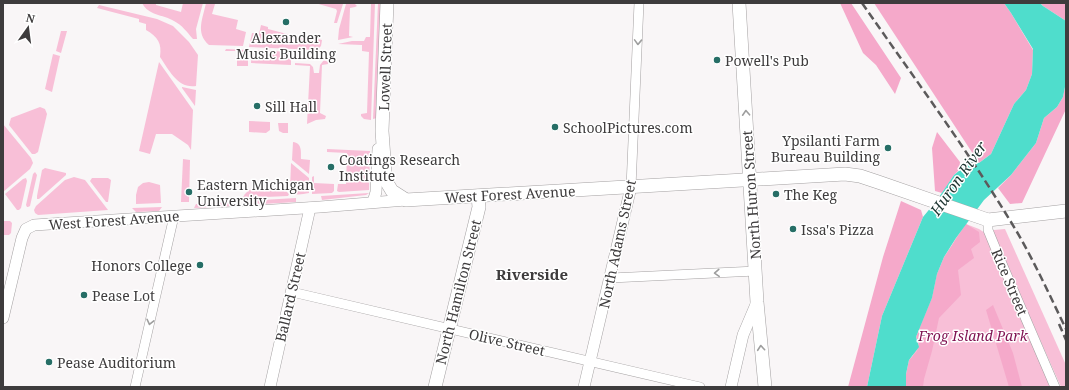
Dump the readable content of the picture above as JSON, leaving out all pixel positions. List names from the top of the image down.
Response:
{
  "streets": {
    "main road": [
      "Lowell Street",
      "West Forest Avenue",
      "North Huron Street",
      "North Hamilton Street"
    ],
    "street": [
      "North Adams Street",
      "Rice Street",
      "Ballard Street",
      "Olive Street"
    ]
  },
  "crossings": [
    ["Lowell Street", "West Forest Avenue"],
    ["West Forest Avenue", "North Huron Street"],
    ["West Forest Avenue", "North Adams Street"],
    ["West Forest Avenue", "Rice Street"],
    ["West Forest Avenue", "North Hamilton Street"],
    ["West Forest Avenue", "Ballard Street"],
    ["North Adams Street", "Olive Street"],
    ["North Hamilton Street", "Olive Street"],
    ["Ballard Street", "Olive Street"]
  ],
  "one_way": ["North Huron Street", "North Adams Street"],
  "districts": ["Riverside"],
  "water": ["Huron River"],
  "parks": ["Frog Island Park"],
  "places": [
    "Alexander Music Building",
    "Powell's Pub",
    "Sill Hall",
    "SchoolPictures.com",
    "Ypsilanti Farm Bureau Building",
    "Coatings Research Institute",
    "Eastern Michigan University",
    "The Keg",
    "Issa's Pizza",
    "Honors College",
    "Pease Lot",
    "Pease Auditorium"
  ],
  "north": "top"
}
